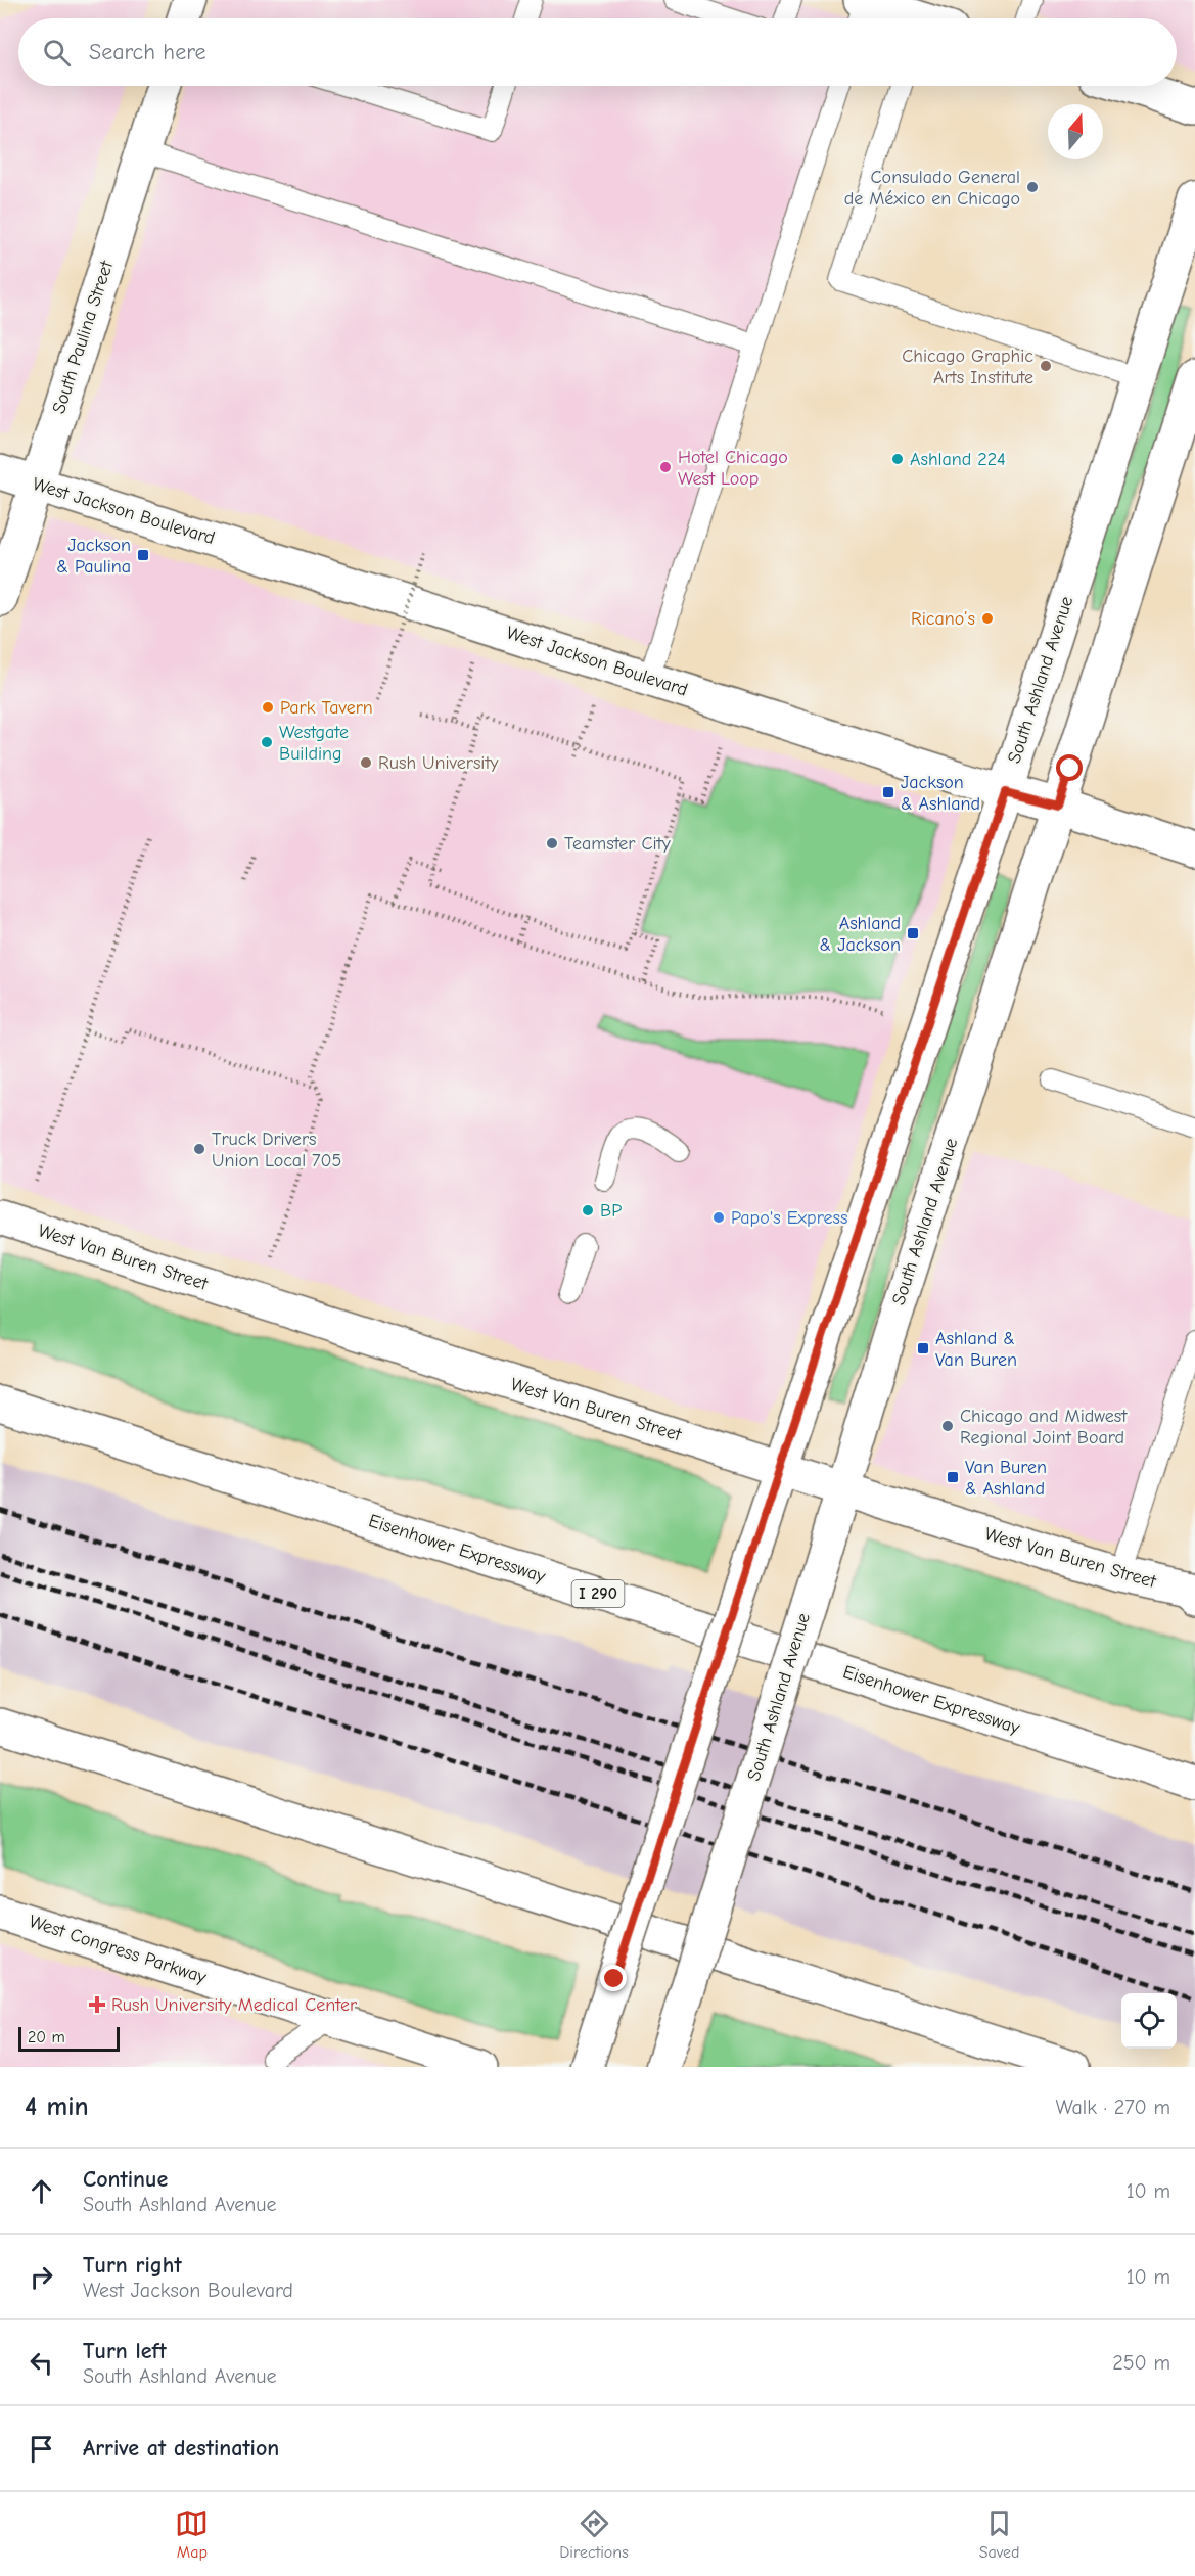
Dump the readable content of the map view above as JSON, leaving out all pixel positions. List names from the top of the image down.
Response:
{
  "streets": {
    "main road": [
      "South Paulina Street",
      "West Jackson Boulevard",
      "South Ashland Avenue",
      "West Van Buren Street",
      "Eisenhower Expressway",
      "I 290",
      "West Congress Parkway"
    ]
  },
  "crossings": [
    ["South Paulina Street", "West Jackson Boulevard"],
    ["West Jackson Boulevard", "South Ashland Avenue"],
    ["South Ashland Avenue", "West Van Buren Street"]
  ],
  "places": {
    "other": [
      "Consulado General de México en Chicago",
      "Chicago Graphic Arts Institute",
      "Ashland 224",
      "Hotel Chicago West Loop",
      "Ricano’s",
      "Park Tavern",
      "Westgate Building",
      "Rush University",
      "Teamster City",
      "Truck Drivers Union Local 705",
      "BP",
      "Papo's Express",
      "Chicago and Midwest Regional Joint Board"
    ],
    "transit": [
      "Jackson & Paulina",
      "Jackson & Ashland",
      "Ashland & Jackson",
      "Ashland & Van Buren",
      "Van Buren & Ashland"
    ],
    "health": ["Rush University Medical Center"]
  },
  "scale_bar": "20 m",
  "north": "top",
  "page": {
    "search": "Search here",
    "scale": "20 m",
    "heading": ["4 min", "Walk · 270 m"],
    "list": [
      ["Continue", "South Ashland Avenue", "10 m"],
      ["Turn right", "West Jackson Boulevard", "10 m"],
      ["Turn left", "South Ashland Avenue", "250 m"],
      "Arrive at destination"
    ],
    "nav": ["Map", "Directions", "Saved"]
  }
}
